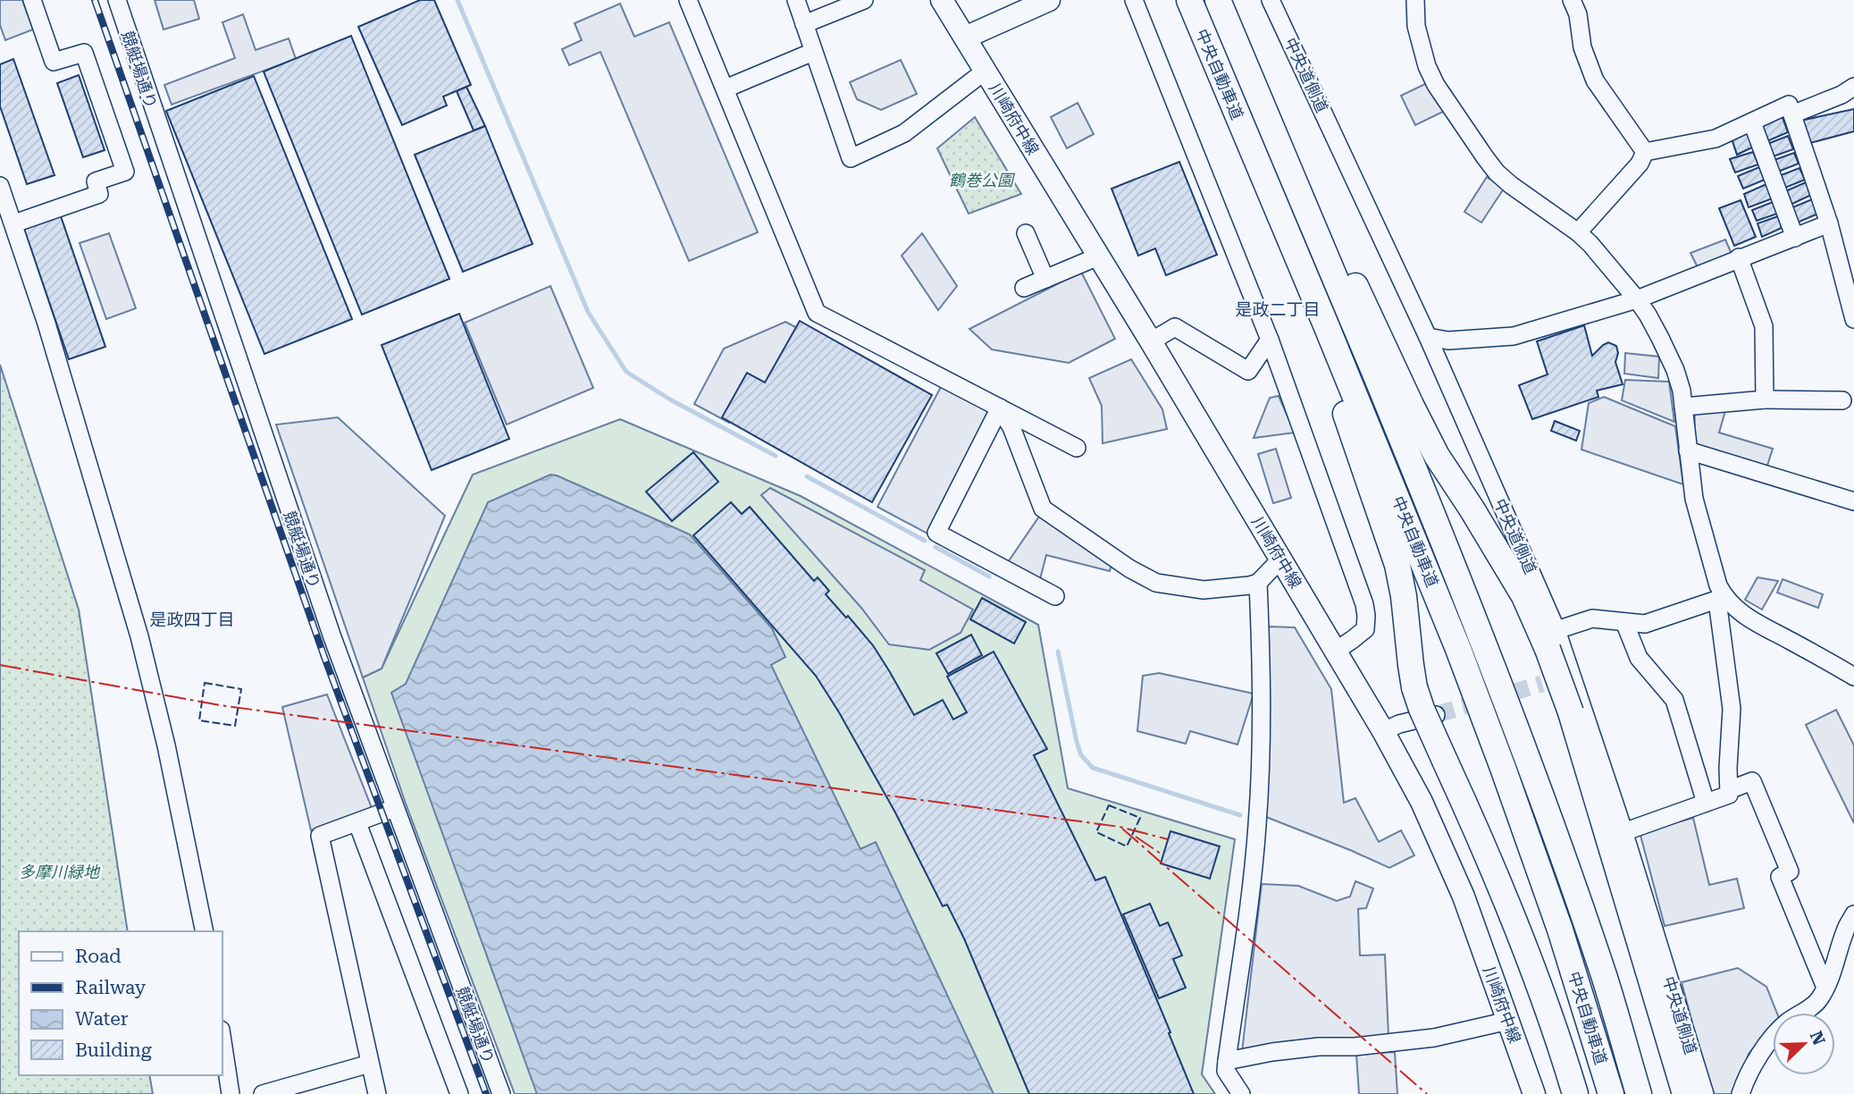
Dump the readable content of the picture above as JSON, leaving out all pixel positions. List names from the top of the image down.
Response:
{
  "streets": {
    "highway": ["中央自動車道"],
    "main road": ["川崎府中線"],
    "street": ["競艇場通り", "中央道側道"]
  },
  "districts": ["是政二丁目", "是政四丁目"],
  "parks": ["鶴巻公園", "多摩川緑地"],
  "legend": [
    "Road",
    "Railway",
    "Water",
    "Building"
  ],
  "north": "top right"
}
